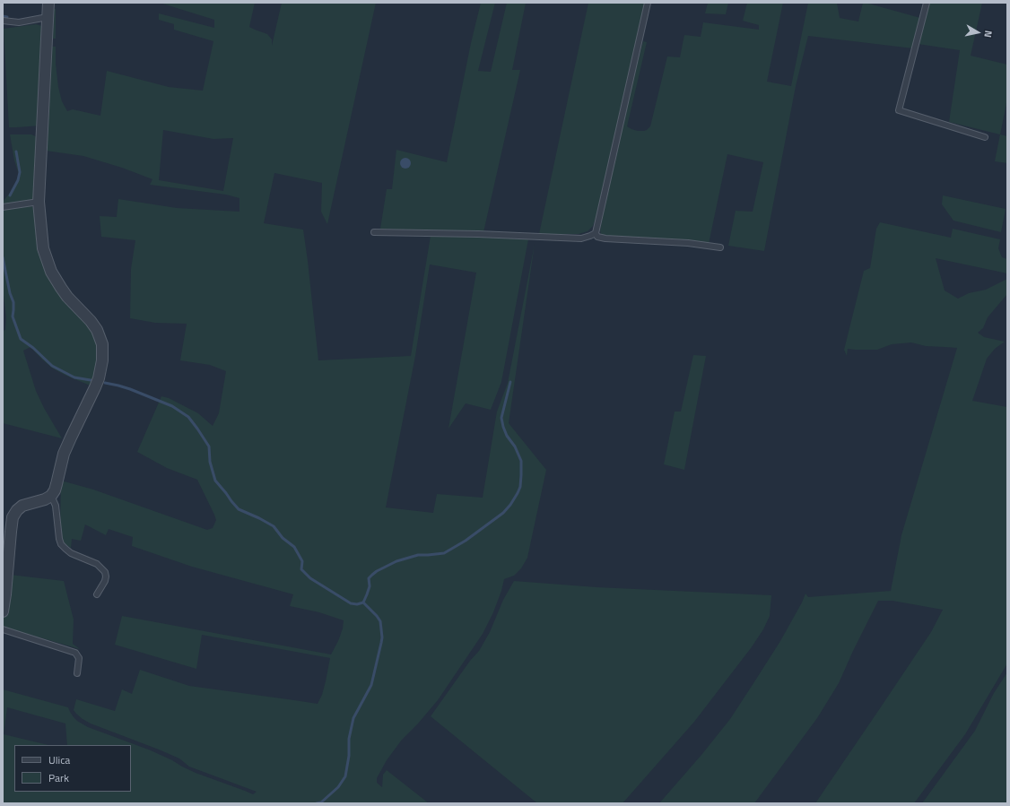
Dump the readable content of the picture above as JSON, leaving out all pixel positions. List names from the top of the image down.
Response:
{
  "legend": ["Ulica", "Park"],
  "north": "right"
}
